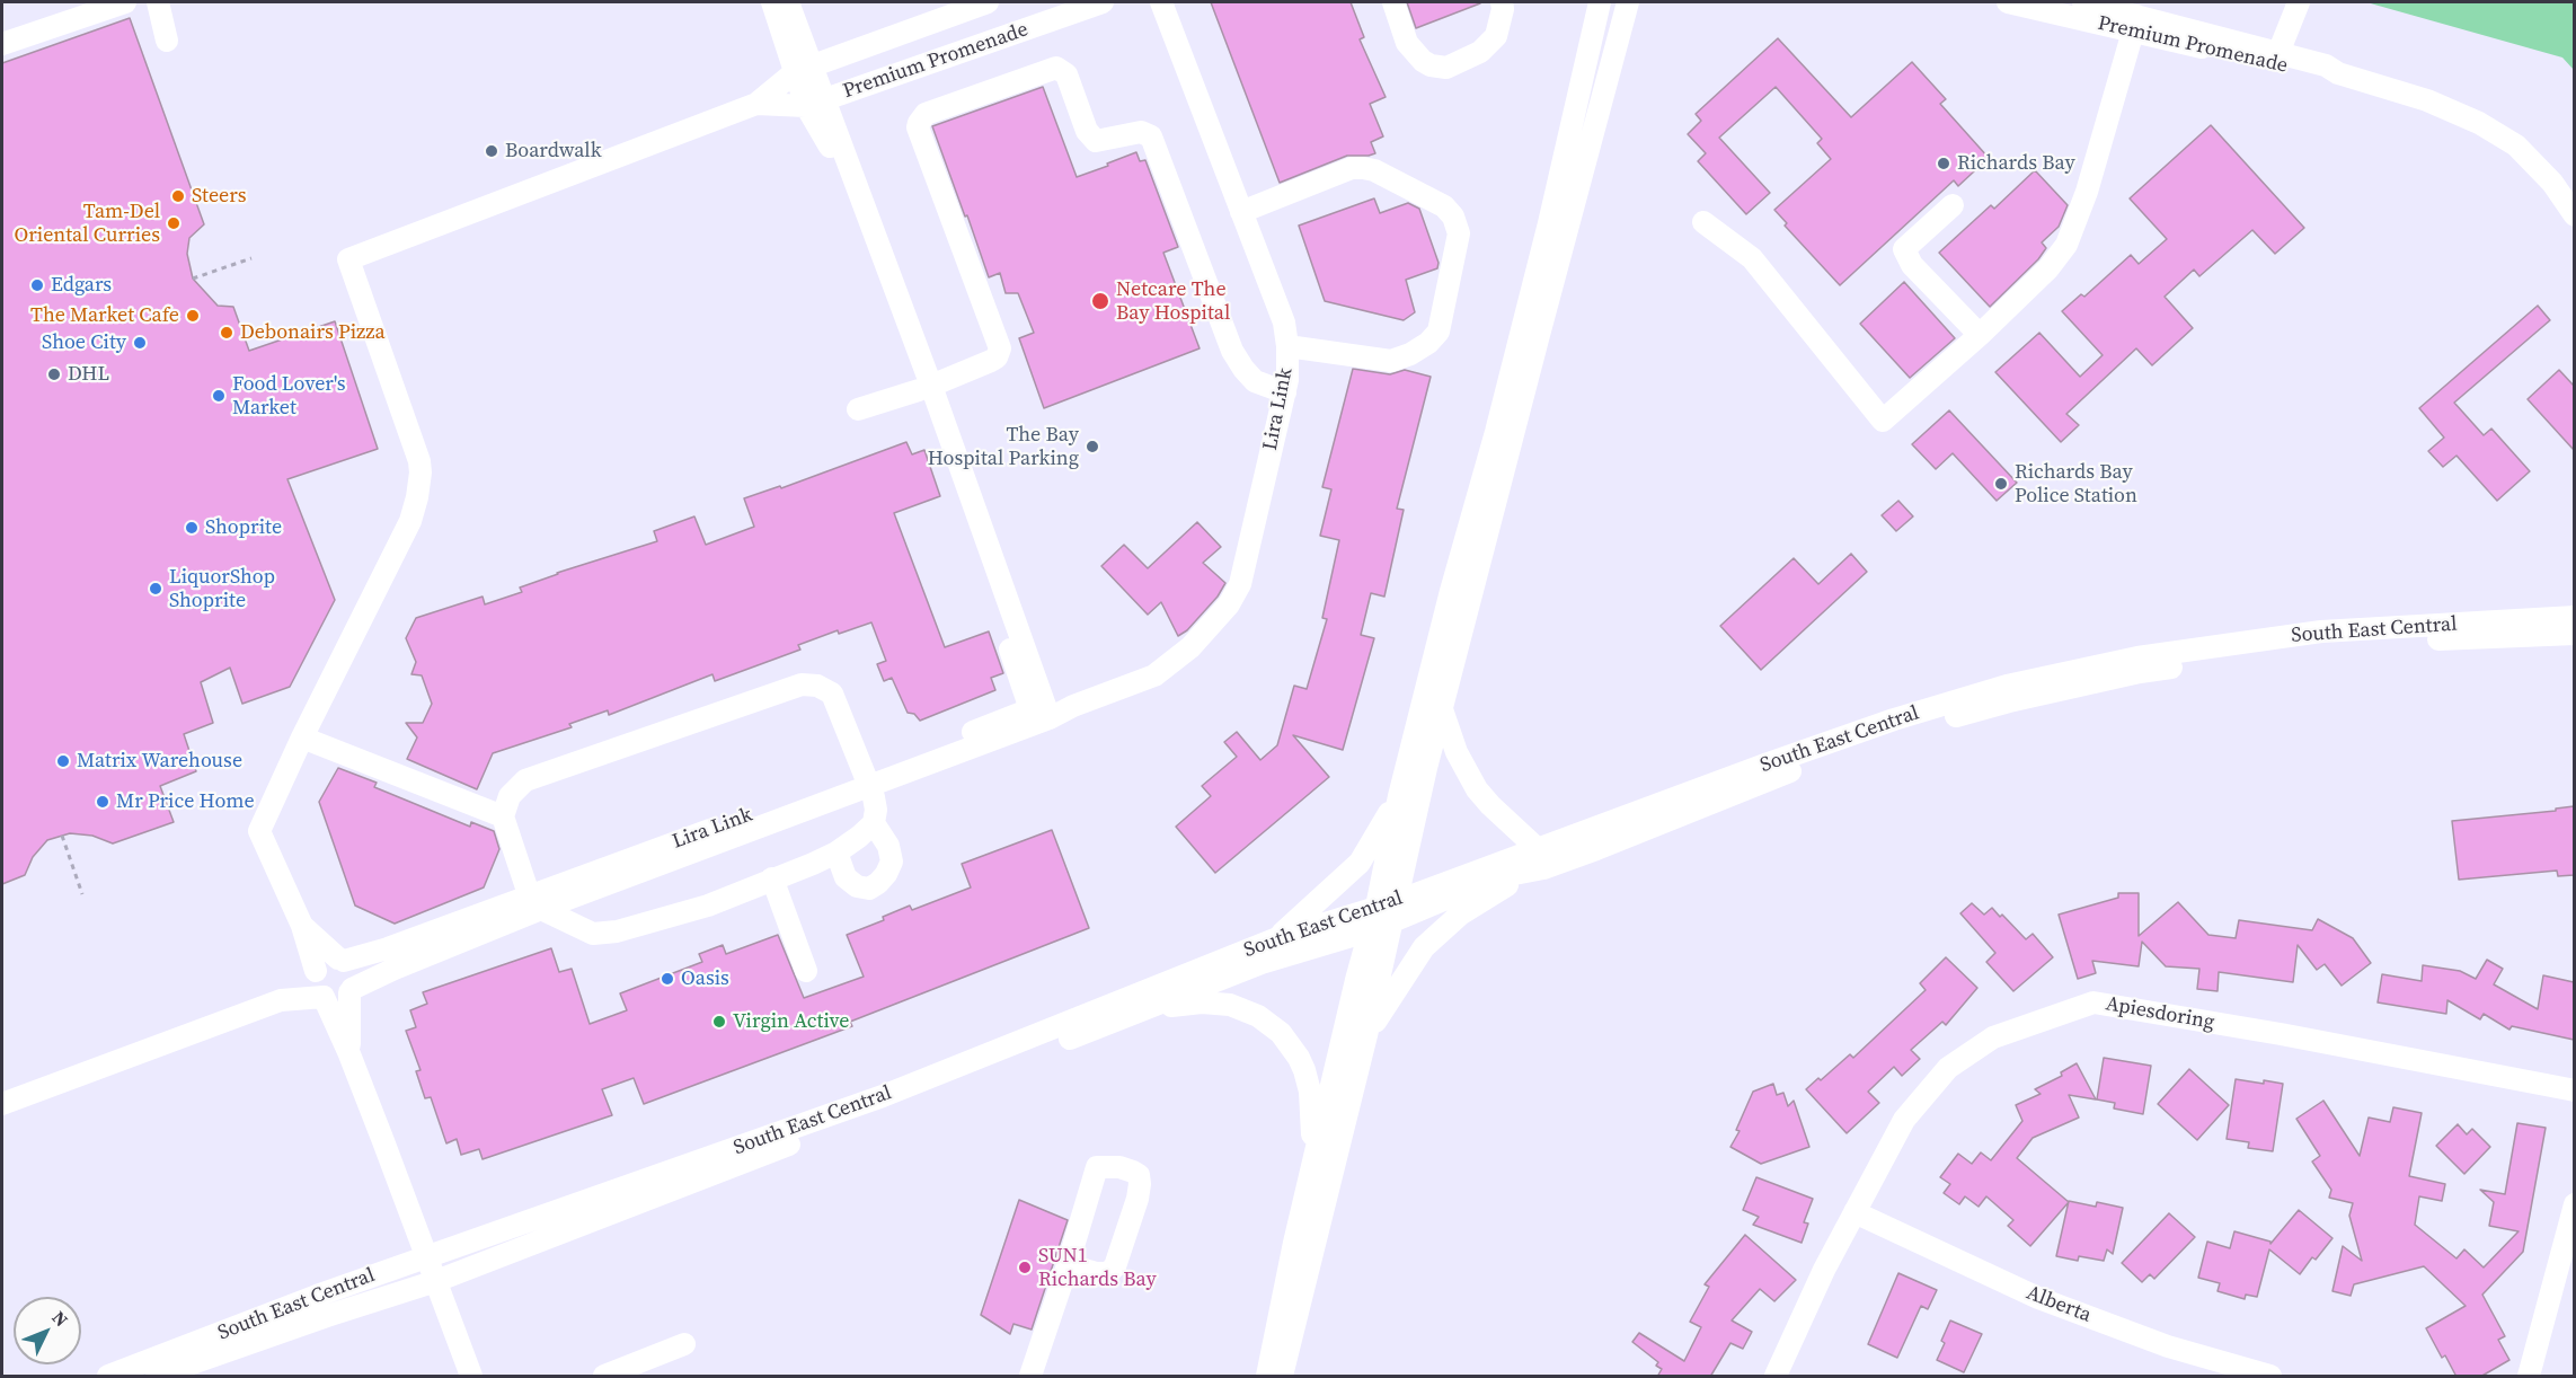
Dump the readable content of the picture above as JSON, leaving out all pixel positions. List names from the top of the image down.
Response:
{
  "streets": {
    "street": [
      "Premium Promenade",
      "Lira Link",
      "South East Central",
      "Apiesdoring",
      "Alberta"
    ]
  },
  "crossings": [
    ["Apiesdoring", "Alberta"]
  ],
  "places": [
    "Boardwalk",
    "Richards Bay",
    "Steers",
    "Tam-Del Oriental Curries",
    "Edgars",
    "Netcare The Bay Hospital",
    "The Market Cafe",
    "Debonairs Pizza",
    "Shoe City",
    "DHL",
    "Food Lover's Market",
    "The Bay Hospital Parking",
    "Richards Bay Police Station",
    "Shoprite",
    "LiquorShop Shoprite",
    "Matrix Warehouse",
    "Mr Price Home",
    "Oasis",
    "Virgin Active",
    "SUN1 Richards Bay"
  ],
  "north": "top right"
}
